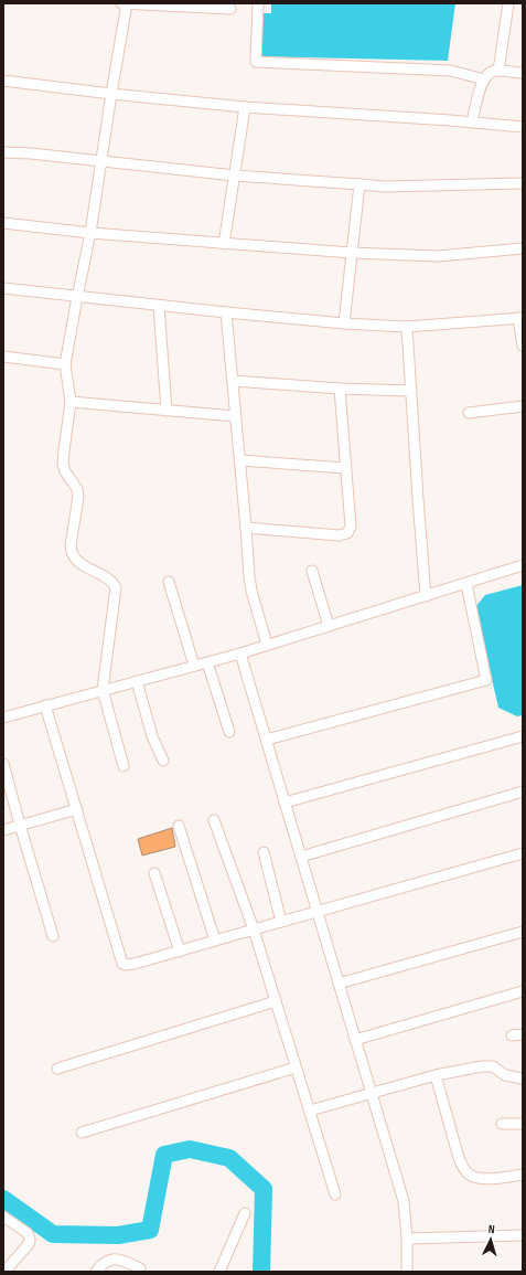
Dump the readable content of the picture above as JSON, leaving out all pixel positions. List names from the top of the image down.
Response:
{
  "north": "top"
}
